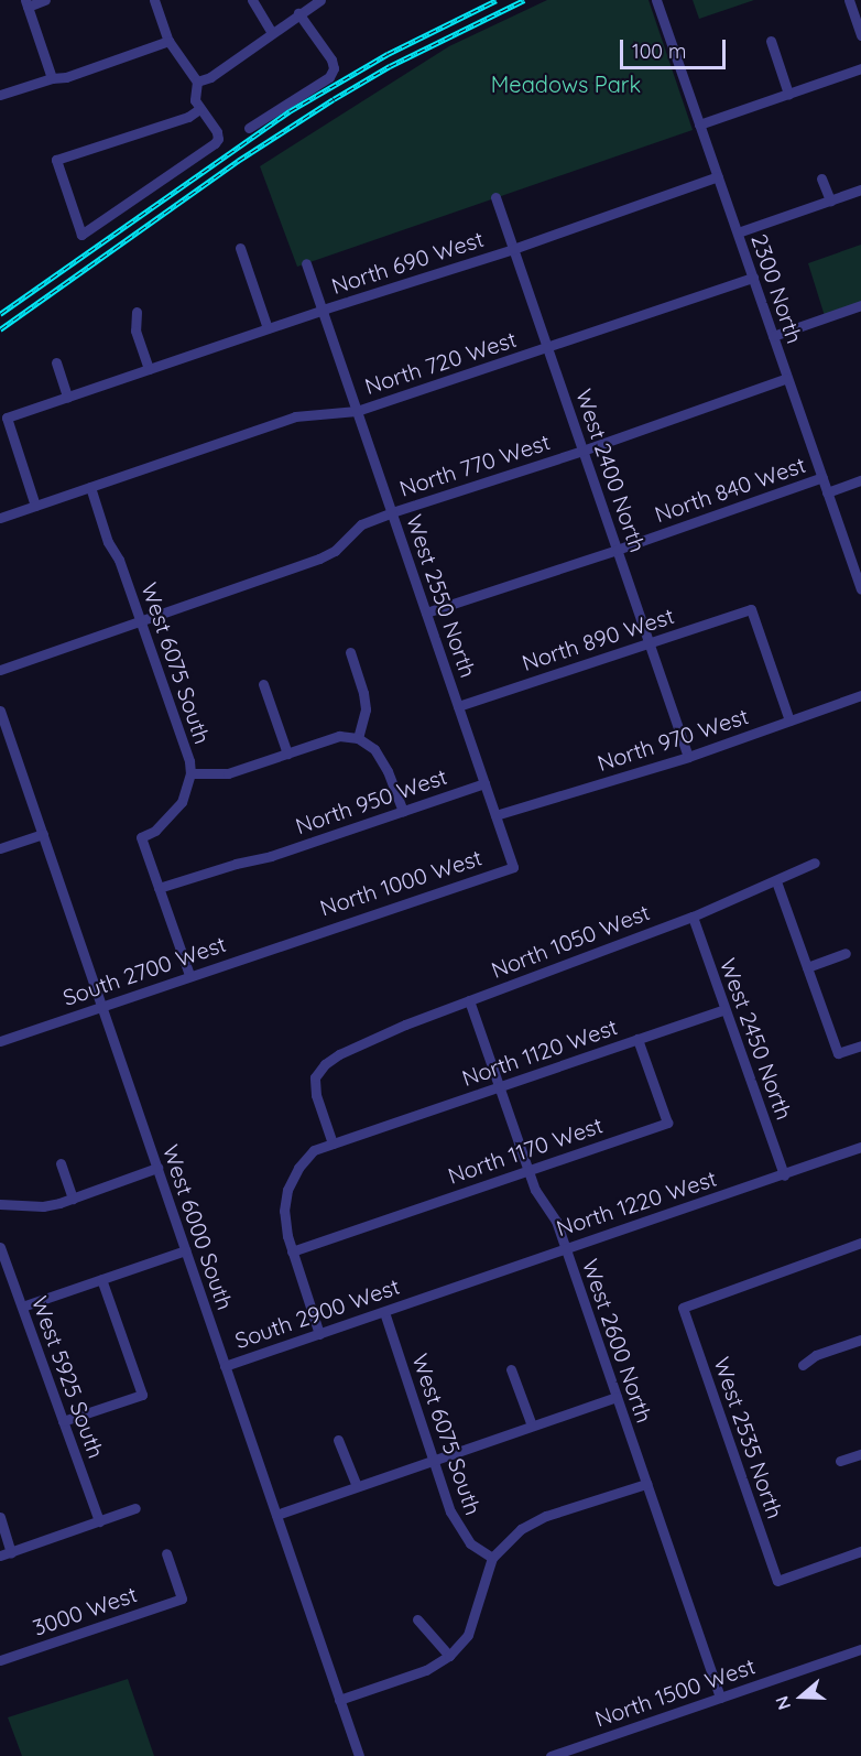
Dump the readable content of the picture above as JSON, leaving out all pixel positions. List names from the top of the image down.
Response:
{
  "streets": {
    "street": [
      "North 690 West",
      "2300 North",
      "North 720 West",
      "North 770 West",
      "West 2400 North",
      "North 840 West",
      "West 2550 North",
      "North 890 West",
      "West 6075 South",
      "North 970 West",
      "North 950 West",
      "North 1000 West",
      "North 1050 West",
      "South 2700 West",
      "West 2450 North",
      "North 1120 West",
      "North 1170 West",
      "North 1220 West",
      "West 6000 South",
      "South 2900 West",
      "West 2600 North",
      "West 5925 South",
      "West 2535 North",
      "3000 West",
      "North 1500 West"
    ]
  },
  "crossings": [
    ["North 690 West", "2300 North"],
    ["North 690 West", "North 720 West"],
    ["North 690 West", "West 2400 North"],
    ["North 690 West", "West 2550 North"],
    ["2300 North", "North 720 West"],
    ["2300 North", "North 770 West"],
    ["2300 North", "North 840 West"],
    ["North 720 West", "West 2400 North"],
    ["North 720 West", "West 2550 North"],
    ["North 720 West", "West 6075 South"],
    ["North 770 West", "West 2400 North"],
    ["North 770 West", "West 2550 North"],
    ["North 770 West", "West 6075 South"],
    ["West 2400 North", "North 840 West"],
    ["West 2400 North", "North 890 West"],
    ["West 2400 North", "North 970 West"],
    ["North 840 West", "West 2550 North"],
    ["West 2550 North", "North 890 West"],
    ["West 2550 North", "North 970 West"],
    ["West 2550 North", "North 950 West"],
    ["West 2550 North", "North 1000 West"],
    ["North 890 West", "North 970 West"],
    ["West 6075 South", "North 950 West"],
    ["West 6075 South", "South 2900 West"],
    ["North 1000 West", "South 2700 West"],
    ["North 1050 West", "West 2450 North"],
    ["North 1050 West", "North 1120 West"],
    ["North 1050 West", "West 2600 North"],
    ["South 2700 West", "West 6000 South"],
    ["West 2450 North", "North 1120 West"],
    ["West 2450 North", "North 1220 West"],
    ["North 1120 West", "North 1170 West"],
    ["North 1120 West", "West 2600 North"],
    ["North 1170 West", "West 2600 North"],
    ["North 1220 West", "South 2900 West"],
    ["North 1220 West", "West 2600 North"],
    ["West 6000 South", "South 2900 West"],
    ["West 2600 North", "North 1500 West"]
  ],
  "parks": ["Meadows Park"],
  "scale_bar": "100 m",
  "north": "left"
}
